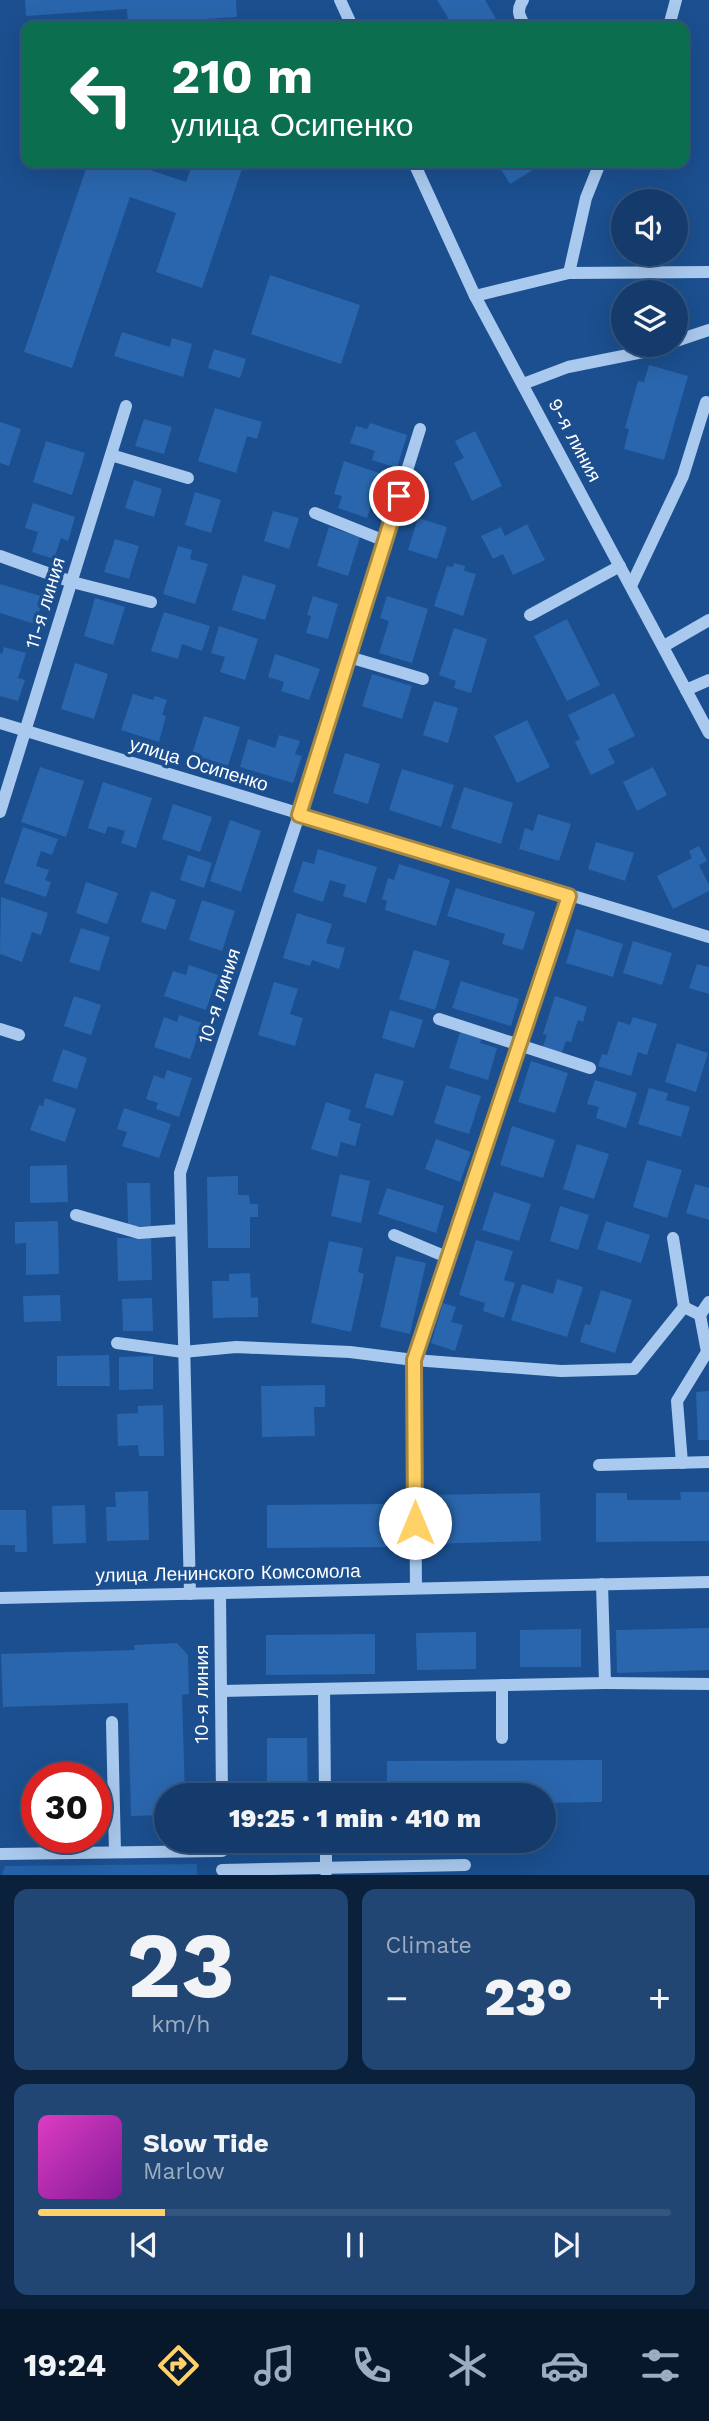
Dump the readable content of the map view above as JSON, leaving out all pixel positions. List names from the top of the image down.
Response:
{
  "streets": {
    "street": [
      "9-я линия",
      "11-я линия",
      "улица Осипенко",
      "10-я линия",
      "улица Ленинского Комсомола"
    ]
  },
  "crossings": [
    ["11-я линия", "улица Осипенко"],
    ["улица Осипенко", "10-я линия"],
    ["10-я линия", "улица Ленинского Комсомола"]
  ],
  "page": {
    "turn": ["210 m", "улица Осипенко"],
    "limit": "30",
    "trip": "19:25 · 1 min · 410 m",
    "tile": [
      ["23", "km/h"],
      "Climate"
    ],
    "heat": ["−", "23°", "+"],
    "song": ["Slow Tide", "Marlow"],
    "tabs": "19:24"
  }
}
